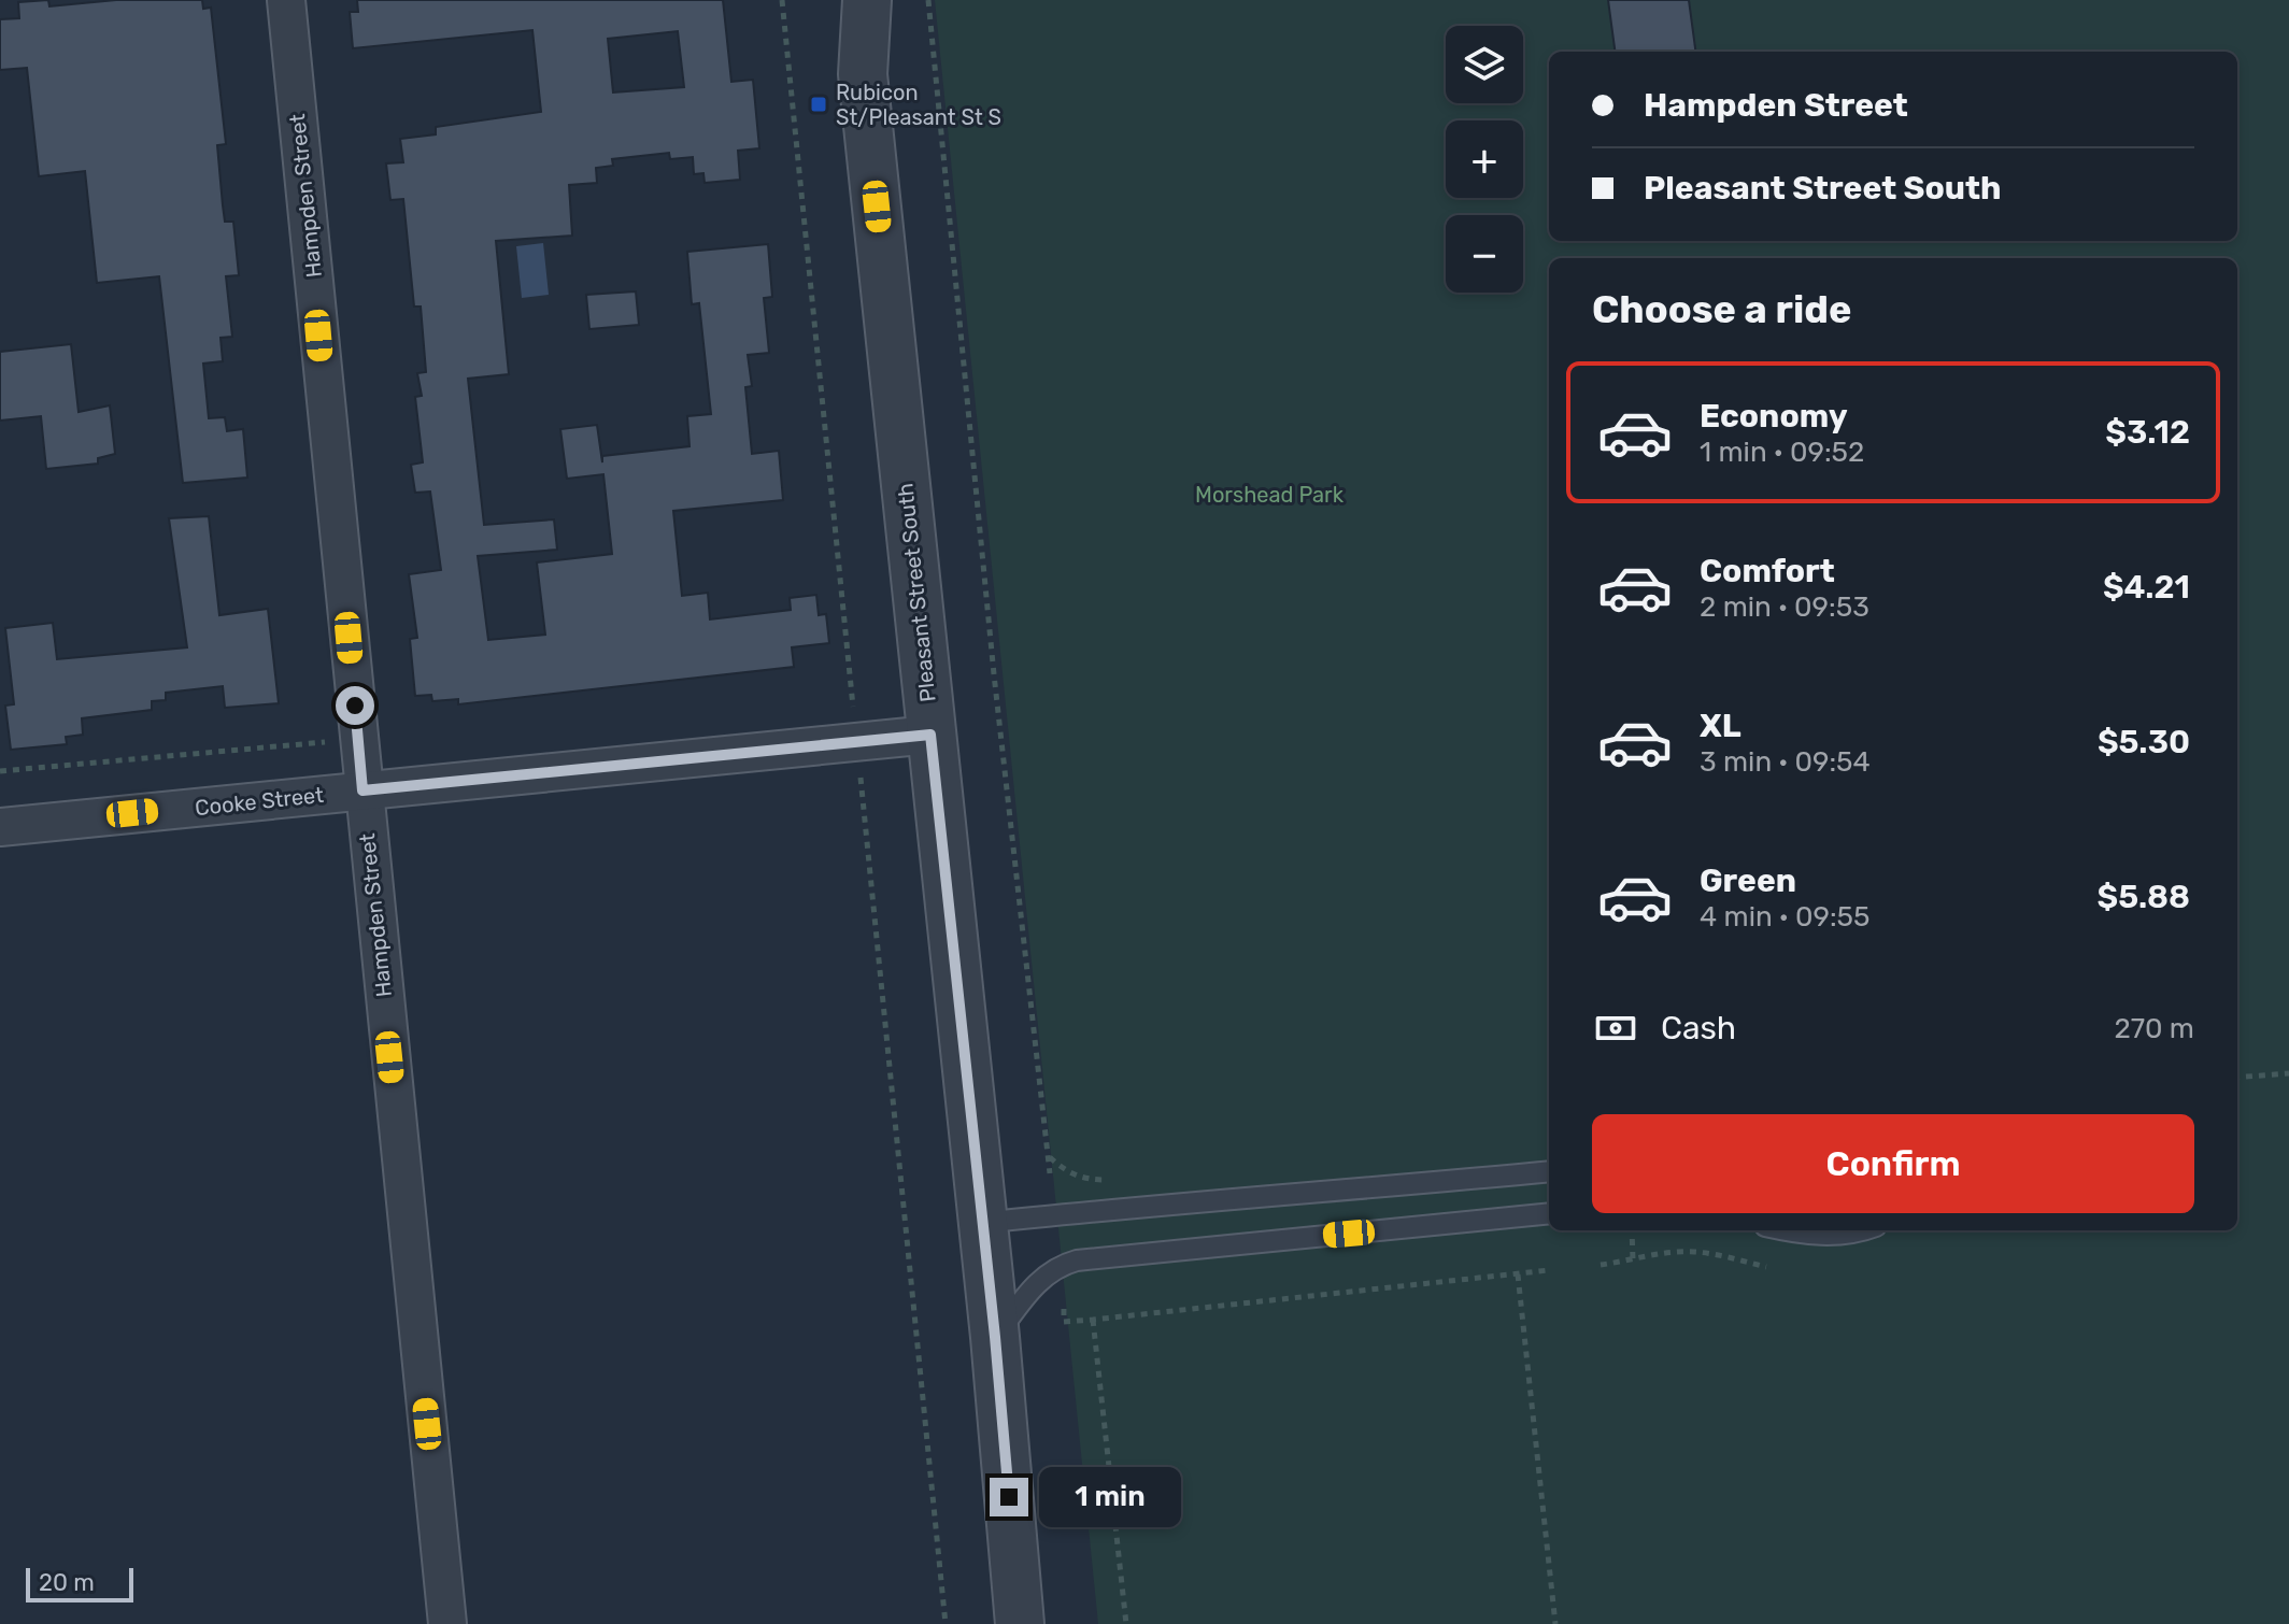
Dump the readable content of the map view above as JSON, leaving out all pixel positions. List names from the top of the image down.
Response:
{
  "streets": {
    "street": ["Hampden Street", "Pleasant Street South", "Cooke Street"]
  },
  "crossings": [
    ["Hampden Street", "Cooke Street"],
    ["Pleasant Street South", "Cooke Street"]
  ],
  "parks": ["Morshead Park"],
  "places": {
    "transit": ["Rubicon St/Pleasant St S"]
  },
  "scale_bar": "20 m",
  "page": {
    "map_buttons": ["+", "−"],
    "banner": ["Hampden Street", "Pleasant Street South"],
    "heading": "Choose a ride",
    "list": [
      {
        "name": "Economy",
        "note": "1 min · 09:52",
        "value": "$3.12"
      },
      {
        "name": "Comfort",
        "note": "2 min · 09:53",
        "value": "$4.21"
      },
      {
        "name": "XL",
        "note": "3 min · 09:54",
        "value": "$5.30"
      },
      {
        "name": "Green",
        "note": "4 min · 09:55",
        "value": "$5.88"
      }
    ],
    "pay": ["Cash", "270 m"],
    "buttons": "Confirm",
    "bubble": "1 min",
    "scale": "20 m"
  }
}
